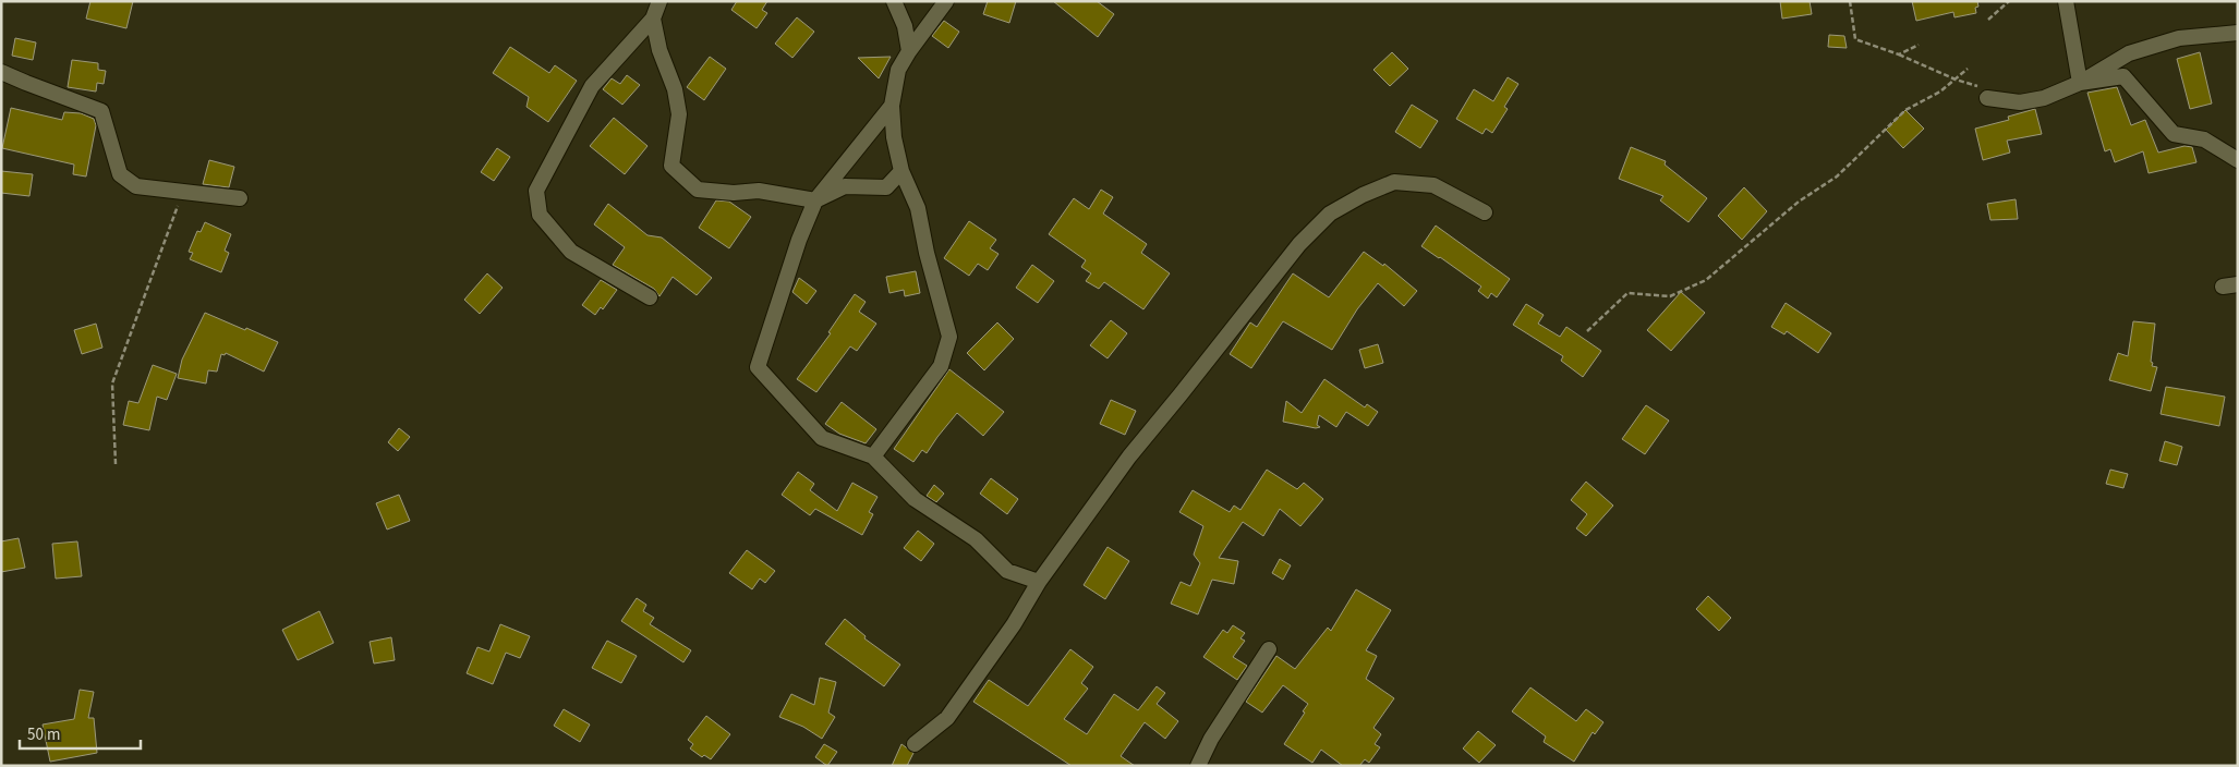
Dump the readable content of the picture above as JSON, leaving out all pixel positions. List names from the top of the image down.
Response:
{
  "scale_bar": "50 m"
}
